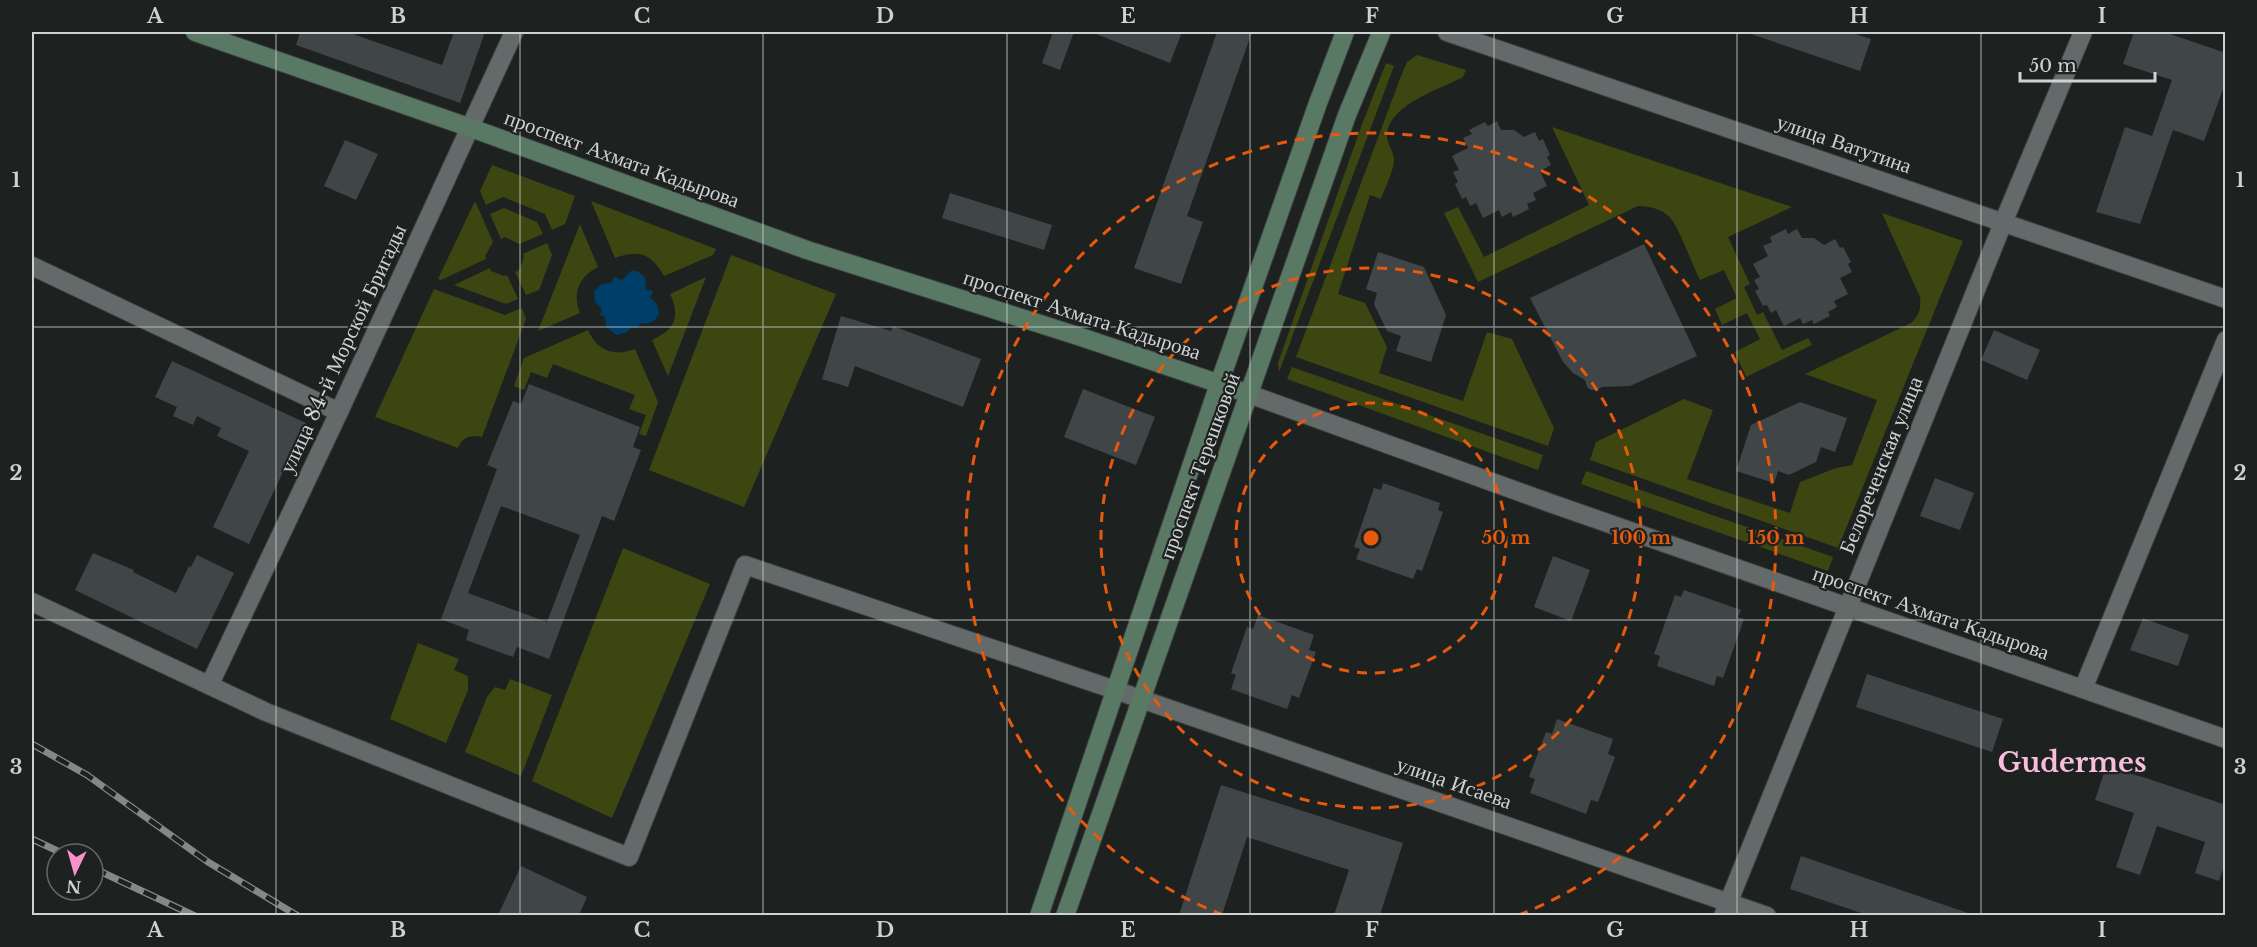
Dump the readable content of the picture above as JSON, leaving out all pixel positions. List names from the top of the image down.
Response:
{
  "streets": {
    "main road": ["проспект Ахмата Кадырова", "проспект Терешковой"],
    "street": [
      "улица Ватутина",
      "улица 84-й Морской Бригады",
      "Белореченская улица",
      "улица Исаева"
    ]
  },
  "crossings": [
    ["улица Ватутина", "Белореченская улица"],
    ["проспект Ахмата Кадырова", "улица 84-й Морской Бригады"],
    ["проспект Ахмата Кадырова", "Белореченская улица"],
    ["проспект Ахмата Кадырова", "проспект Терешковой"],
    ["улица 84-й Морской Бригады", "улица Исаева"],
    ["Белореченская улица", "улица Исаева"],
    ["проспект Терешковой", "улица Исаева"]
  ],
  "districts": ["Gudermes"],
  "scale_bar": "50 m",
  "north": "bottom",
  "grid": {
    "columns": [
      "A",
      "B",
      "C",
      "D",
      "E",
      "F",
      "G",
      "H",
      "I"
    ],
    "rows": ["1", "2", "3"]
  },
  "rings": ["50 m", "100 m", "150 m"]
}
